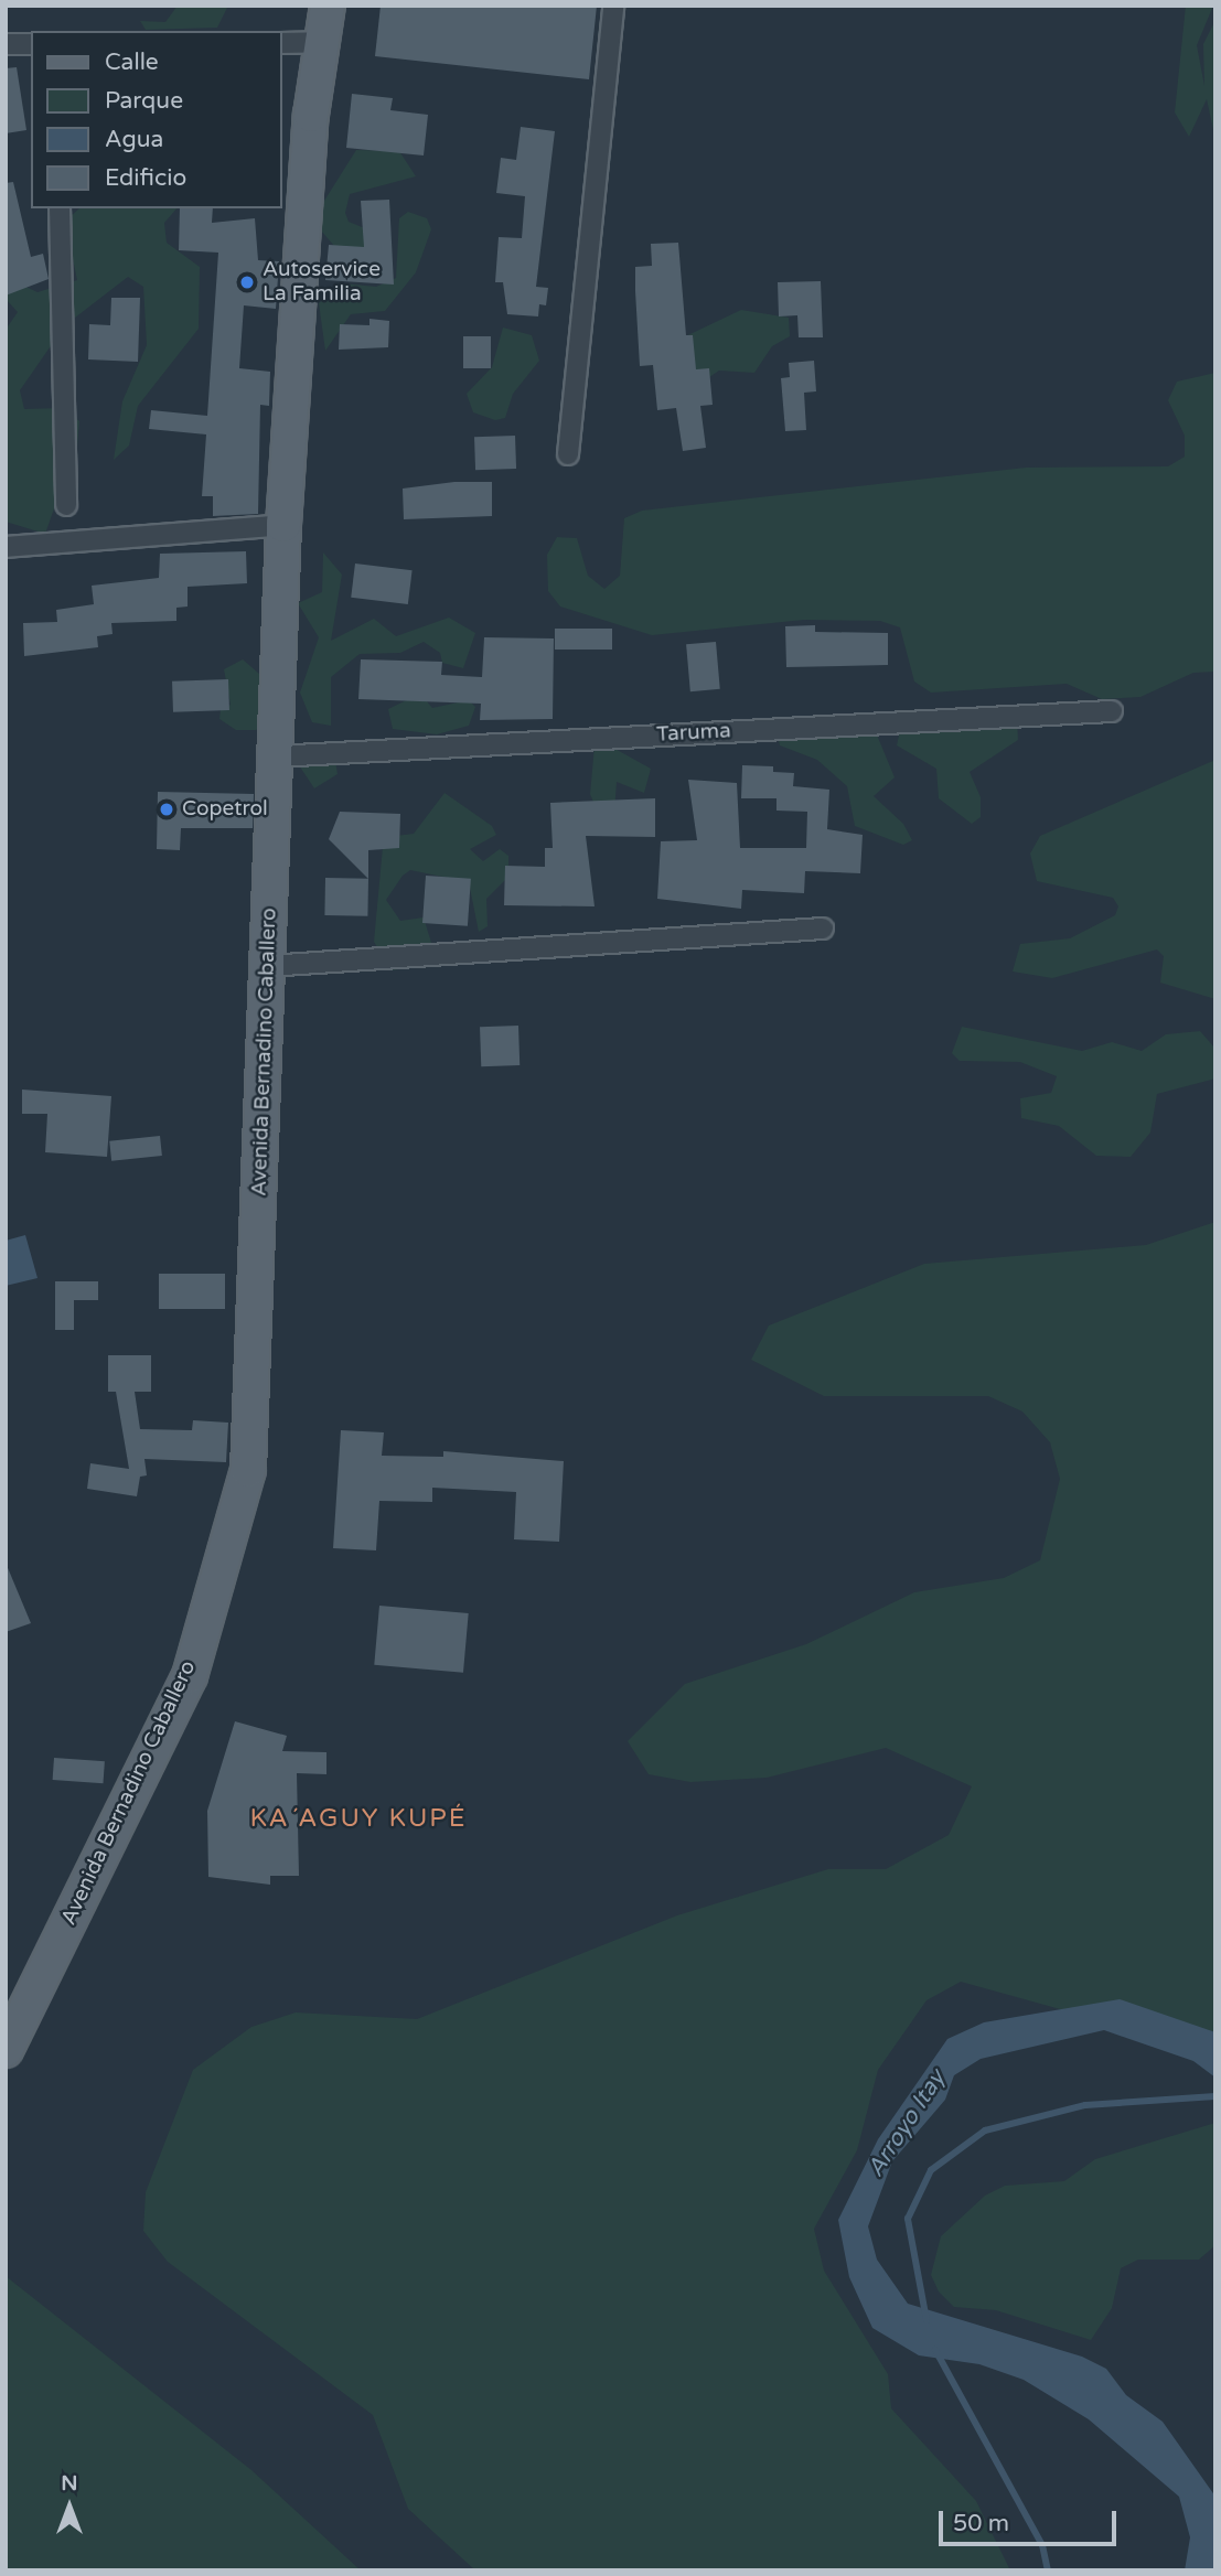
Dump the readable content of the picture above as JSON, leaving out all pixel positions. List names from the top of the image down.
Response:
{
  "streets": {
    "main road": ["Avenida Bernadino Caballero"],
    "street": ["Taruma"]
  },
  "crossings": [
    ["Taruma", "Avenida Bernadino Caballero"]
  ],
  "districts": ["KA´AGUY KUPÉ"],
  "water": ["Arroyo Itay"],
  "places": ["Autoservice La Familia", "Copetrol"],
  "legend": [
    "Calle",
    "Parque",
    "Agua",
    "Edificio"
  ],
  "scale_bar": "50 m",
  "north": "top"
}
